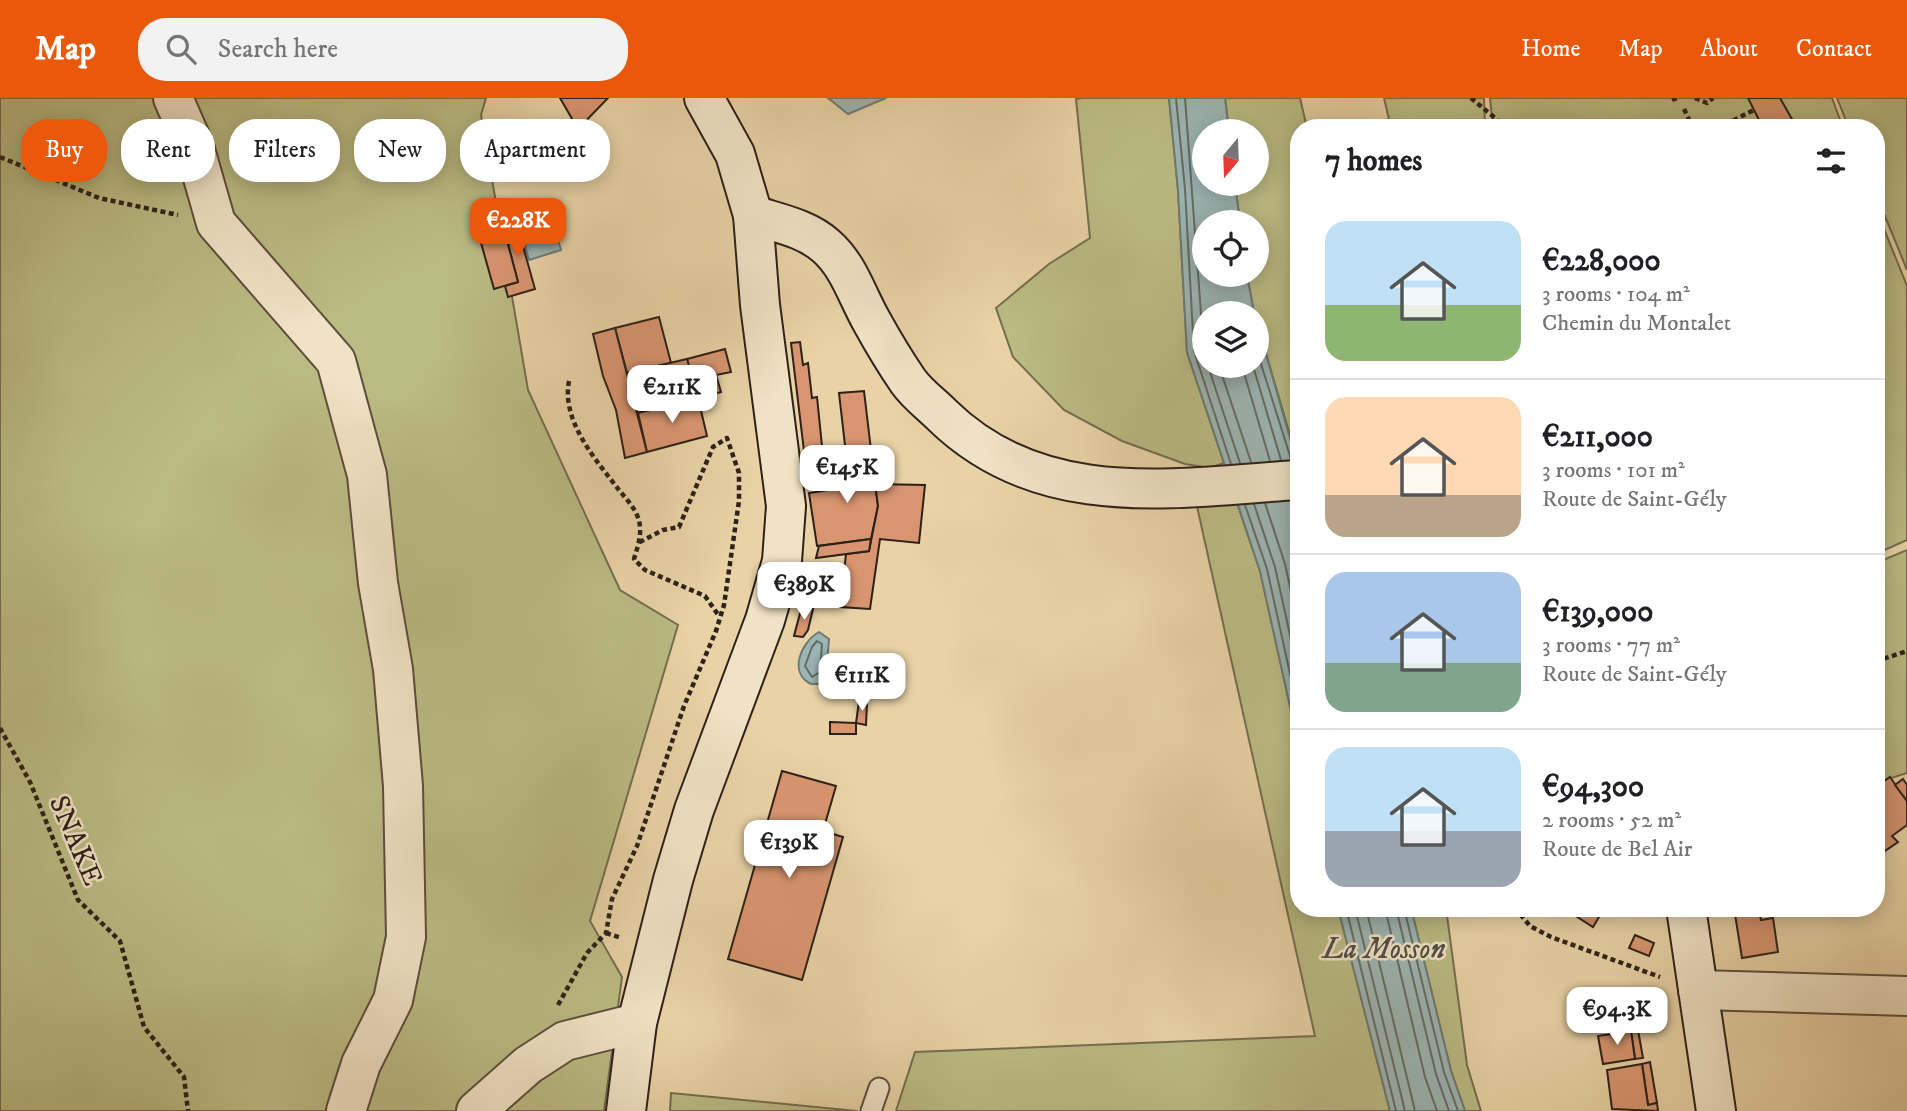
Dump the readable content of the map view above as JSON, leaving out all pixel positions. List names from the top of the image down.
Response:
{
  "streets": {
    "path": ["SNAKE"]
  },
  "water": ["La Mosson"],
  "north": "bottom",
  "page": {
    "header": "Map",
    "search": "Search here",
    "nav": [
      "Home",
      "Map",
      "About",
      "Contact"
    ],
    "chip": [
      "Buy",
      "Rent",
      "Filters",
      "New",
      "Apartment"
    ],
    "heading": "7 homes",
    "price": [
      "€228K",
      "€211K",
      "€145K",
      "€389K",
      "€111K",
      "€139K",
      "€94.3K"
    ],
    "list": [
      {
        "name": "€228,000",
        "note": "3 rooms · 104 m² · Chemin du Montalet"
      },
      {
        "name": "€211,000",
        "note": "3 rooms · 101 m² · Route de Saint-Gély"
      },
      {
        "name": "€139,000",
        "note": "3 rooms · 77 m² · Route de Saint-Gély"
      },
      {
        "name": "€94,300",
        "note": "2 rooms · 52 m² · Route de Bel Air"
      }
    ]
  }
}
